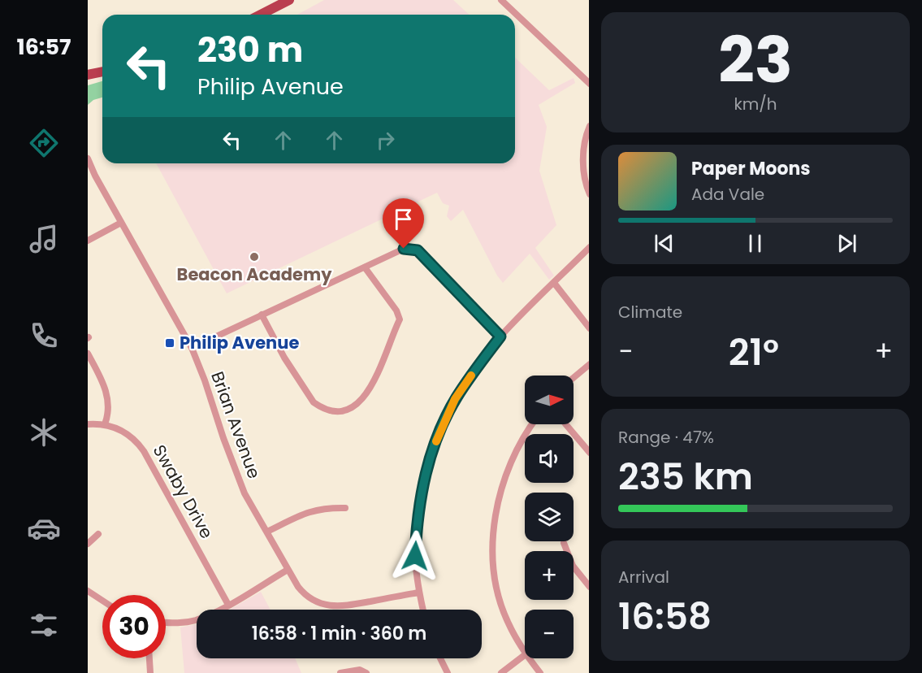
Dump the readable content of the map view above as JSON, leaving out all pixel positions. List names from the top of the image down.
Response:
{
  "streets": {
    "street": ["Brian Avenue", "Swaby Drive"]
  },
  "places": {
    "other": ["Beacon Academy"],
    "transit": ["Philip Avenue"]
  },
  "north": "right",
  "page": {
    "tabs": "16:57",
    "tile": [
      ["23", "km/h"],
      "Climate",
      ["Range · 47%", "235 km"],
      ["Arrival", "16:58"]
    ],
    "turn": ["230 m", "Philip Avenue"],
    "song": ["Paper Moons", "Ada Vale"],
    "heat": ["−", "21°", "+"],
    "map_buttons": ["+", "−"],
    "limit": "30",
    "trip": "16:58 · 1 min · 360 m"
  }
}
